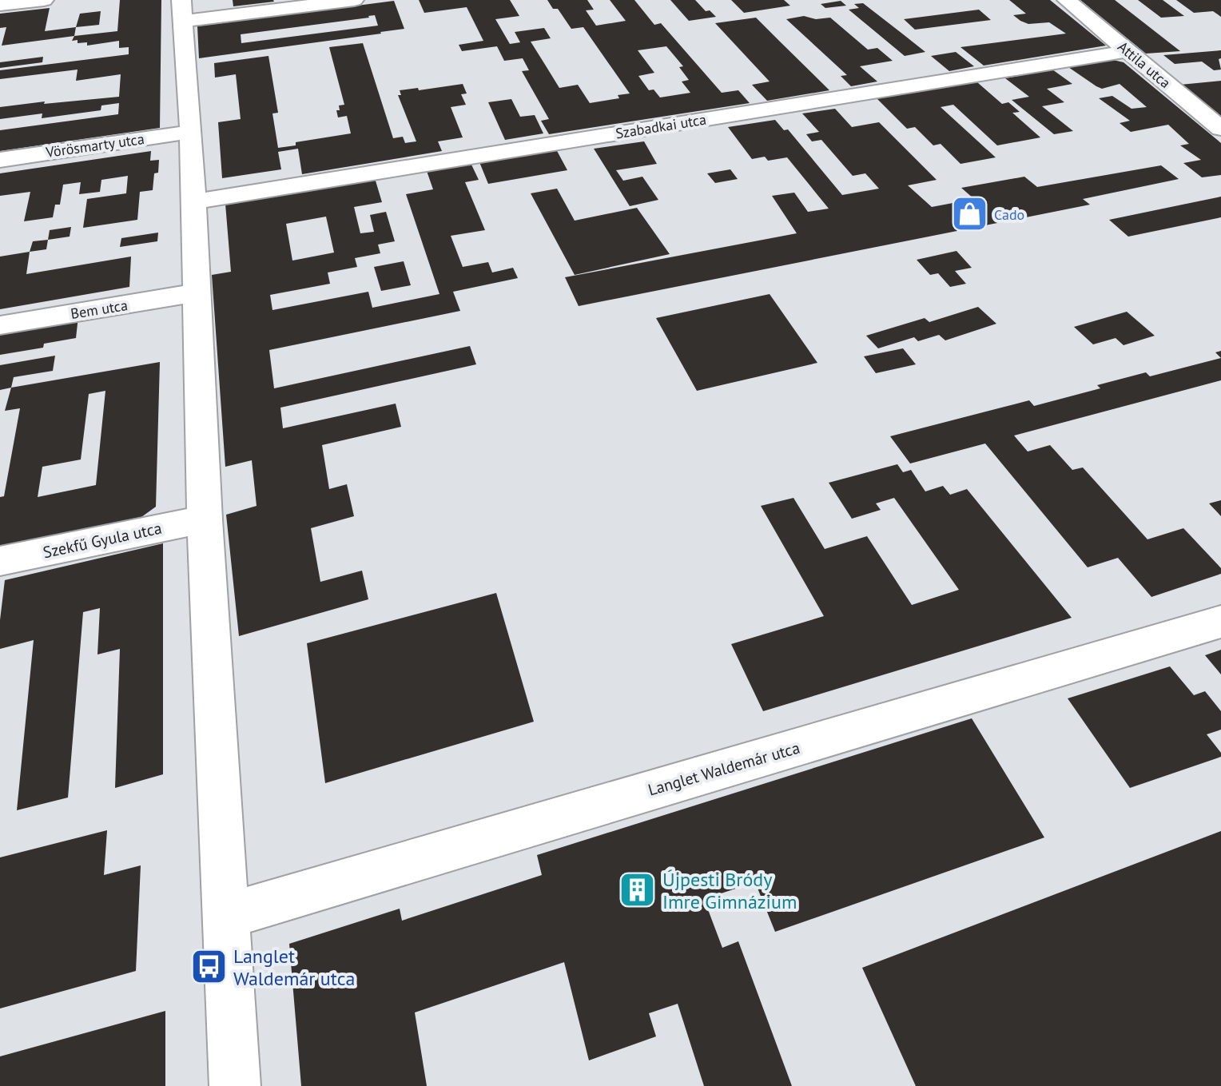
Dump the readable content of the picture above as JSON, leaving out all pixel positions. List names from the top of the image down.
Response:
{
  "streets": {
    "street": [
      "Attila utca",
      "Szabadkai utca",
      "Vörösmarty utca",
      "Bem utca",
      "Szekfű Gyula utca",
      "Langlet Waldemár utca"
    ]
  },
  "crossings": [
    ["Attila utca", "Szabadkai utca"]
  ],
  "places": {
    "shop": ["Cado"],
    "building": ["Újpesti Bródy Imre Gimnázium"],
    "bus stop": ["Langlet Waldemár utca"]
  }
}
